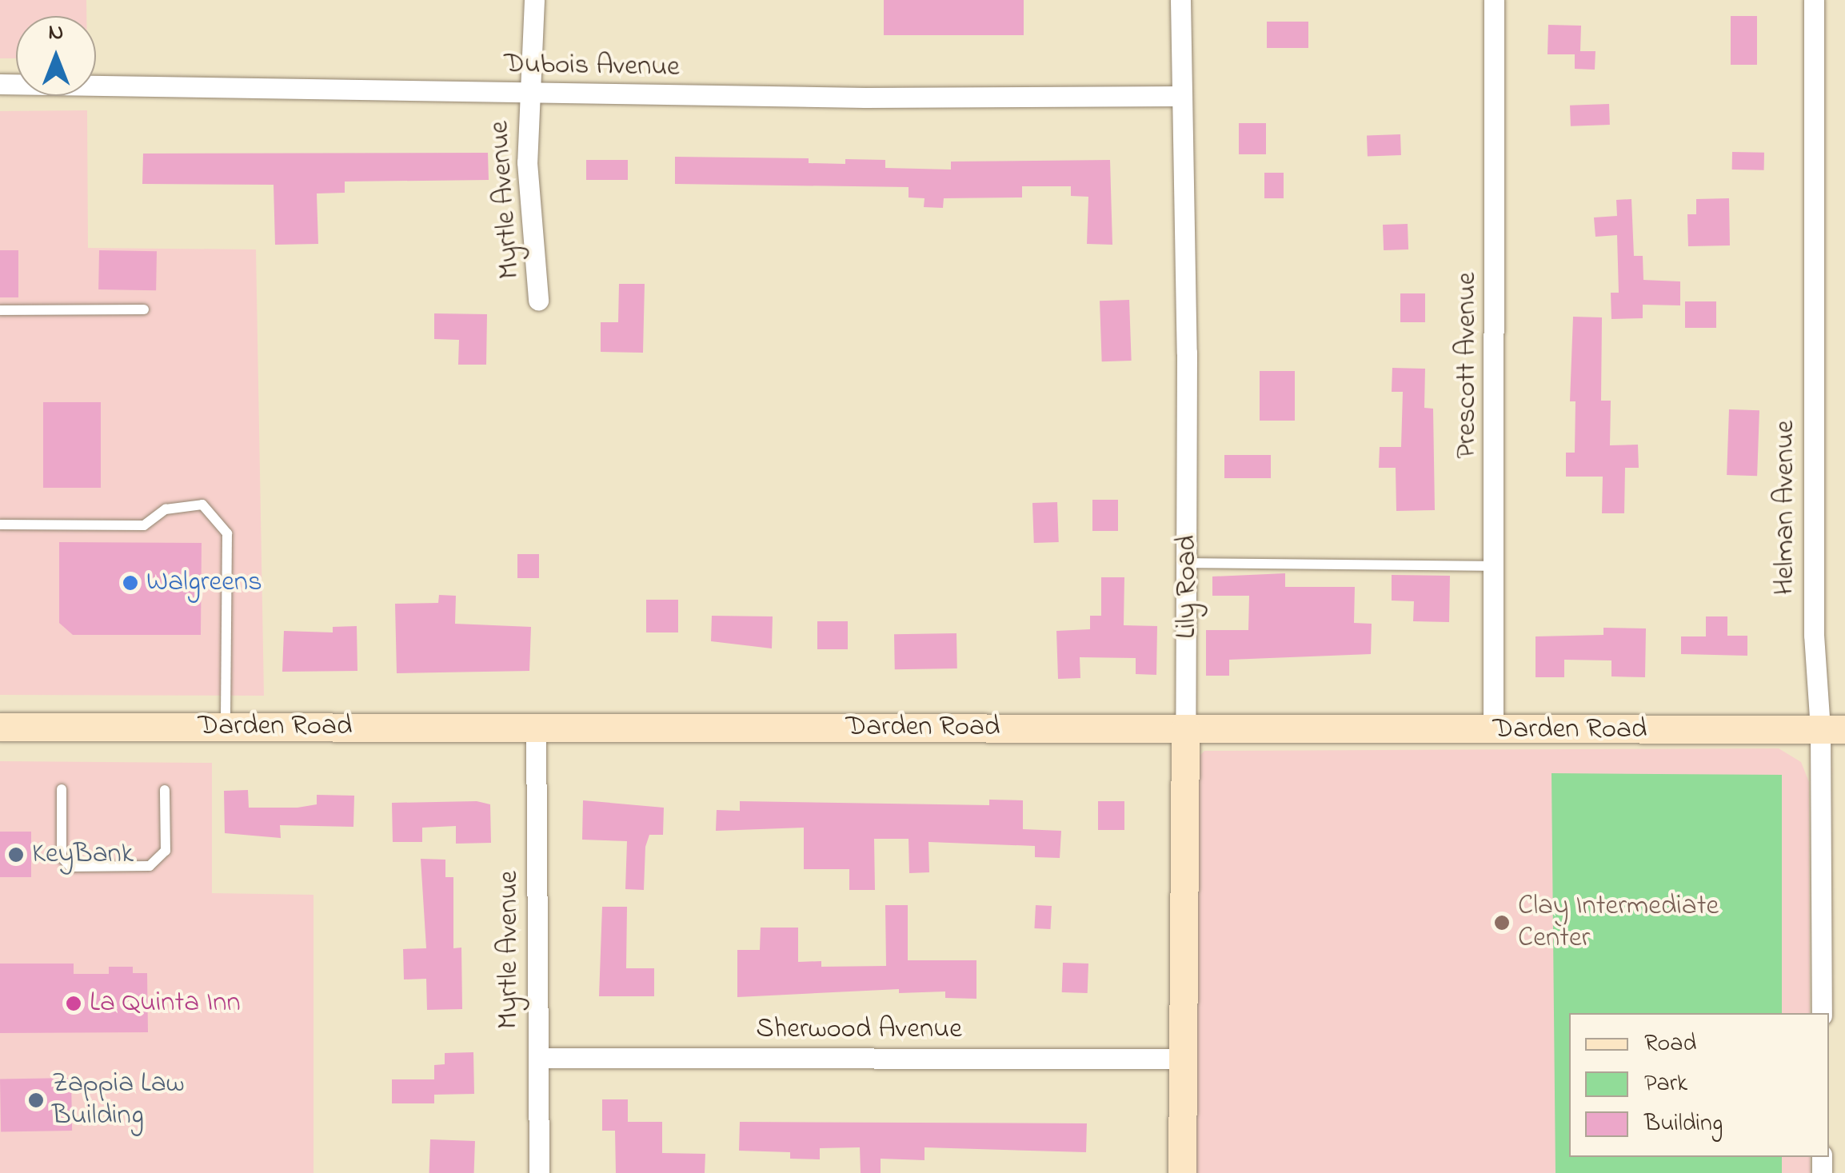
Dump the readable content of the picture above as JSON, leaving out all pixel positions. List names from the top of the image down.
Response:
{
  "streets": {
    "street": [
      "Dubois Avenue",
      "Myrtle Avenue",
      "Prescott Avenue",
      "Helman Avenue",
      "Lily Road",
      "Darden Road",
      "Sherwood Avenue"
    ]
  },
  "crossings": [
    ["Dubois Avenue", "Myrtle Avenue"],
    ["Dubois Avenue", "Lily Road"],
    ["Myrtle Avenue", "Darden Road"],
    ["Myrtle Avenue", "Sherwood Avenue"],
    ["Prescott Avenue", "Darden Road"],
    ["Helman Avenue", "Darden Road"],
    ["Lily Road", "Darden Road"],
    ["Lily Road", "Sherwood Avenue"]
  ],
  "places": [
    "Walgreens",
    "KeyBank",
    "Clay Intermediate Center",
    "La Quinta Inn",
    "Zappia Law Building"
  ],
  "legend": ["Road", "Park", "Building"],
  "north": "top"
}
